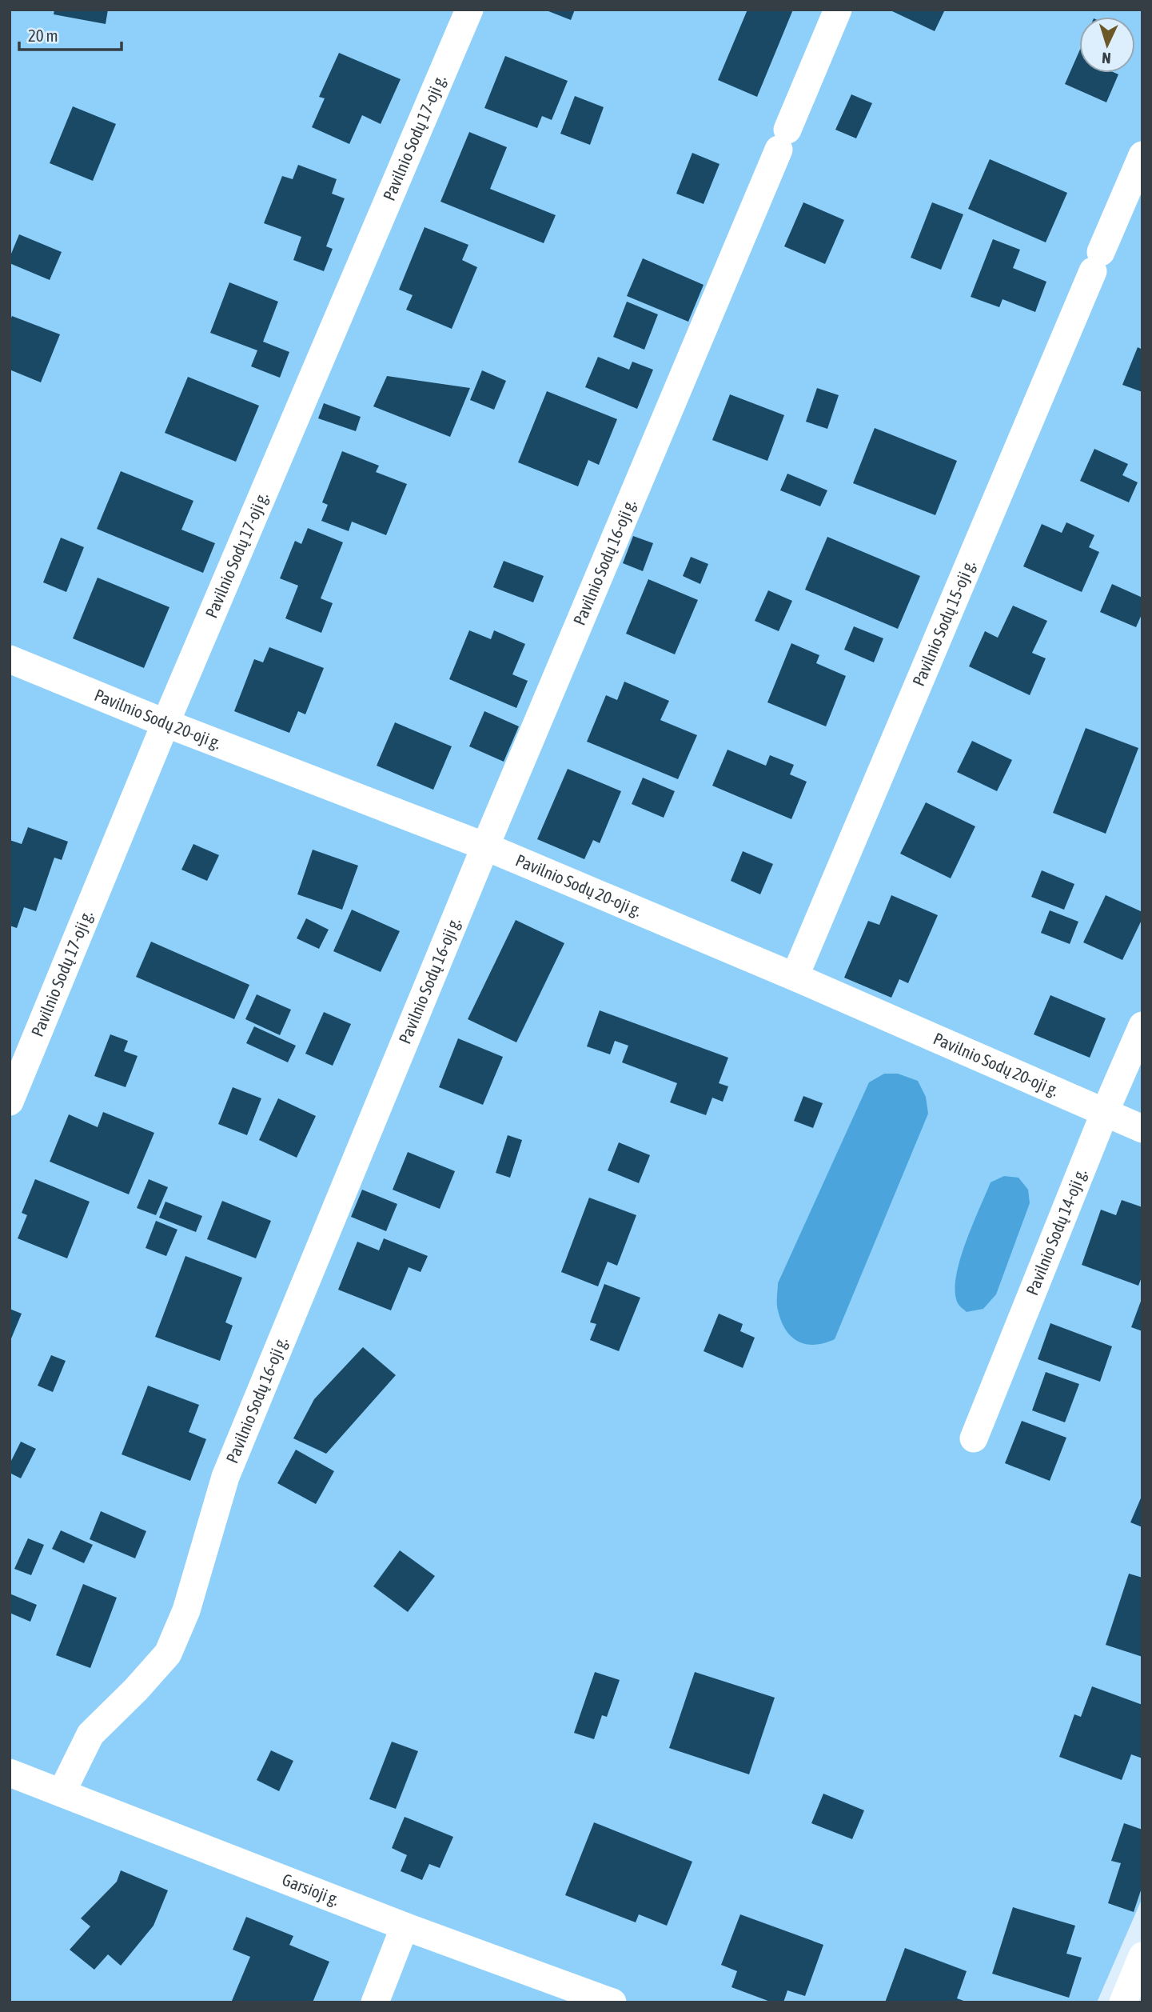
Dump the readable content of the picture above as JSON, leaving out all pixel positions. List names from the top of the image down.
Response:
{
  "streets": {
    "street": [
      "Pavilnio Sodų 17-oji g.",
      "Pavilnio Sodų 16-oji g.",
      "Pavilnio Sodų 15-oji g.",
      "Pavilnio Sodų 20-oji g.",
      "Pavilnio Sodų 14-oji g.",
      "Garsioji g."
    ]
  },
  "crossings": [
    ["Pavilnio Sodų 17-oji g.", "Pavilnio Sodų 20-oji g."],
    ["Pavilnio Sodų 16-oji g.", "Pavilnio Sodų 20-oji g."],
    ["Pavilnio Sodų 16-oji g.", "Garsioji g."],
    ["Pavilnio Sodų 15-oji g.", "Pavilnio Sodų 20-oji g."],
    ["Pavilnio Sodų 20-oji g.", "Pavilnio Sodų 14-oji g."]
  ],
  "scale_bar": "20 m",
  "north": "bottom"
}
